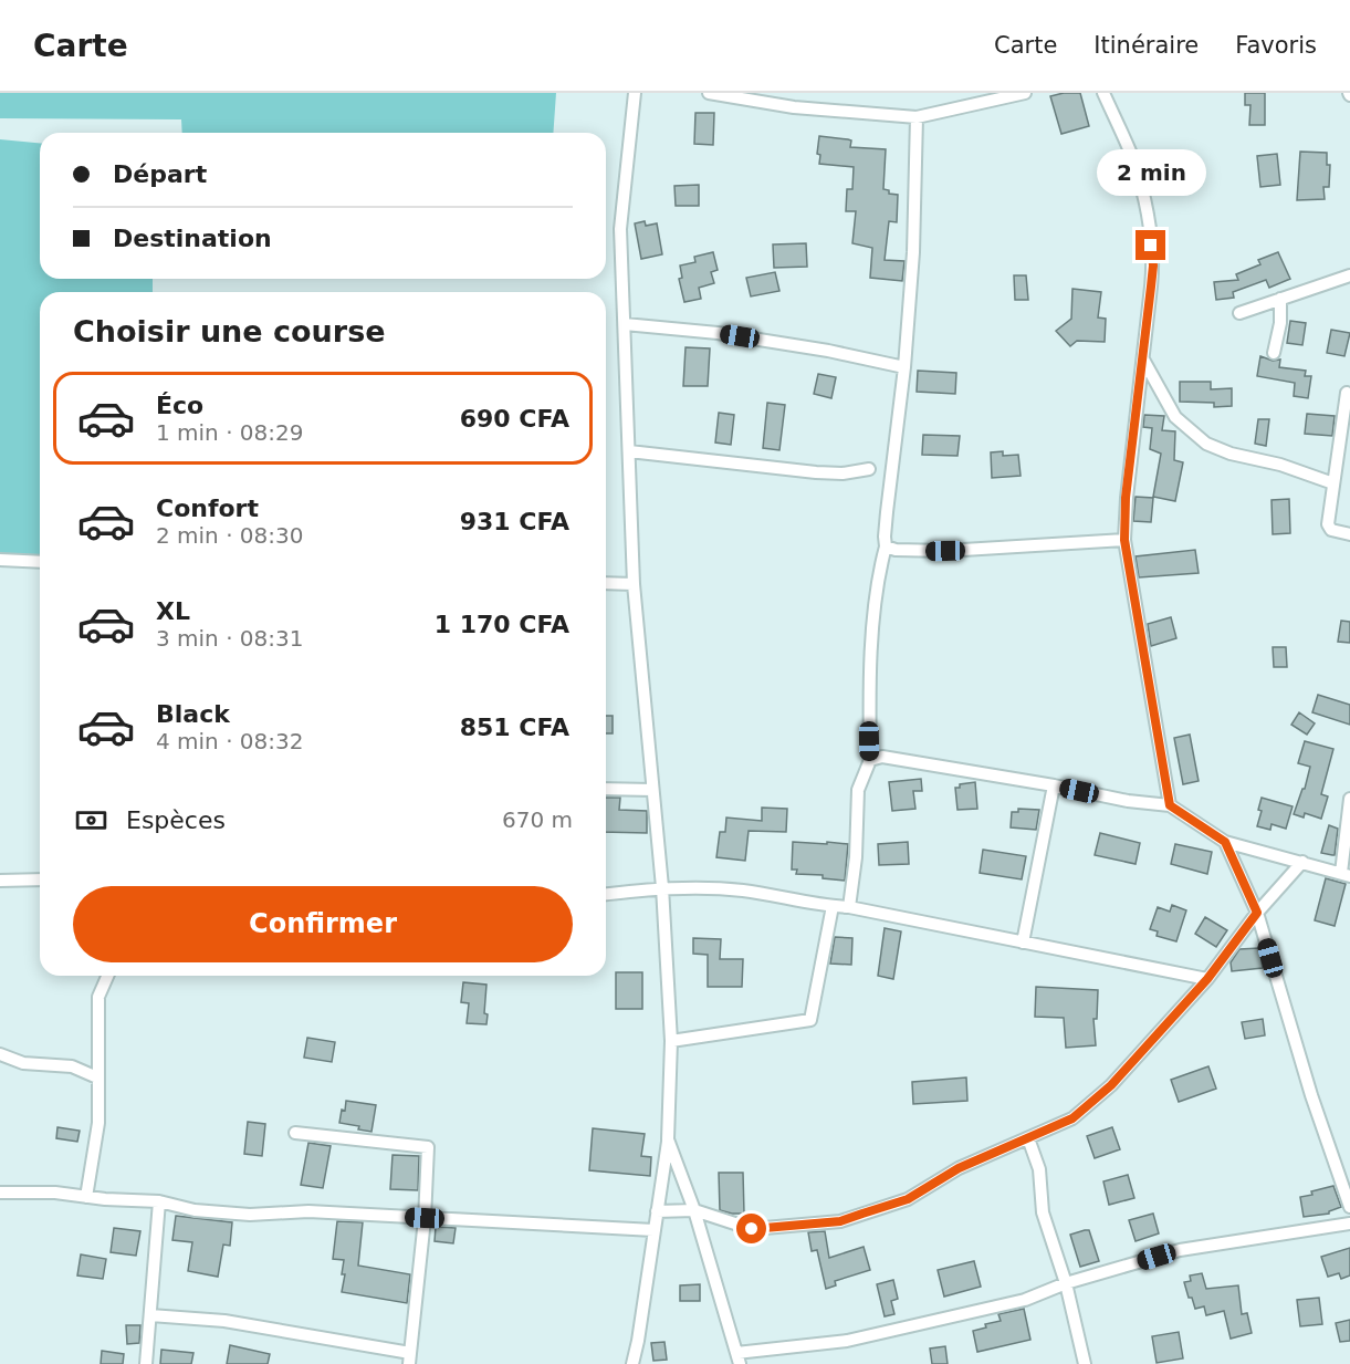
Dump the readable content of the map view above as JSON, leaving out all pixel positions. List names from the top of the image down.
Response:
{
  "page": {
    "header": "Carte",
    "nav": ["Carte", "Itinéraire", "Favoris"],
    "banner": ["Départ", "Destination"],
    "bubble": "2 min",
    "heading": "Choisir une course",
    "list": [
      {
        "name": "Éco",
        "note": "1 min · 08:29",
        "value": "690 CFA"
      },
      {
        "name": "Confort",
        "note": "2 min · 08:30",
        "value": "931 CFA"
      },
      {
        "name": "XL",
        "note": "3 min · 08:31",
        "value": "1 170 CFA"
      },
      {
        "name": "Black",
        "note": "4 min · 08:32",
        "value": "851 CFA"
      }
    ],
    "pay": ["Espèces", "670 m"],
    "buttons": "Confirmer"
  }
}
